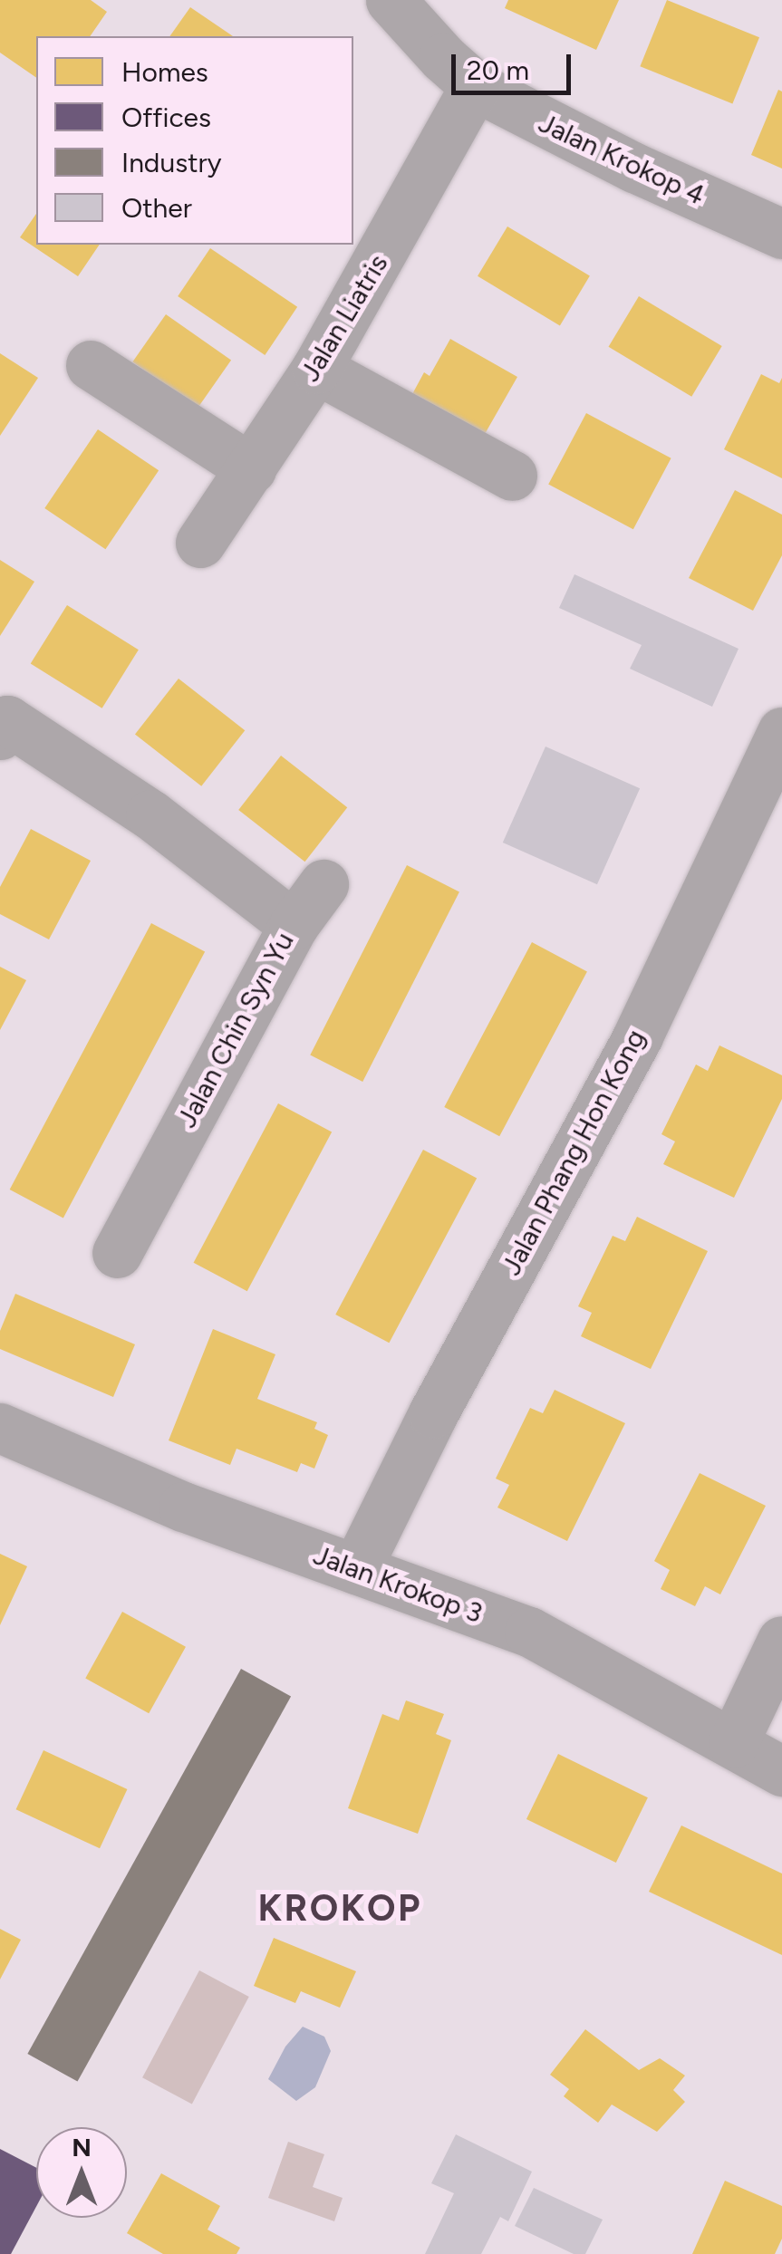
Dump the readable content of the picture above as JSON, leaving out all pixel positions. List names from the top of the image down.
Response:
{
  "streets": {
    "street": [
      "Jalan Krokop 4",
      "Jalan Liatris",
      "Jalan Chin Syn Yu",
      "Jalan Phang Hon Kong",
      "Jalan Krokop 3"
    ]
  },
  "crossings": [
    ["Jalan Krokop 4", "Jalan Liatris"],
    ["Jalan Phang Hon Kong", "Jalan Krokop 3"]
  ],
  "districts": ["KROKOP"],
  "legend": [
    "Homes",
    "Offices",
    "Industry",
    "Other"
  ],
  "scale_bar": "20 m",
  "north": "top"
}
